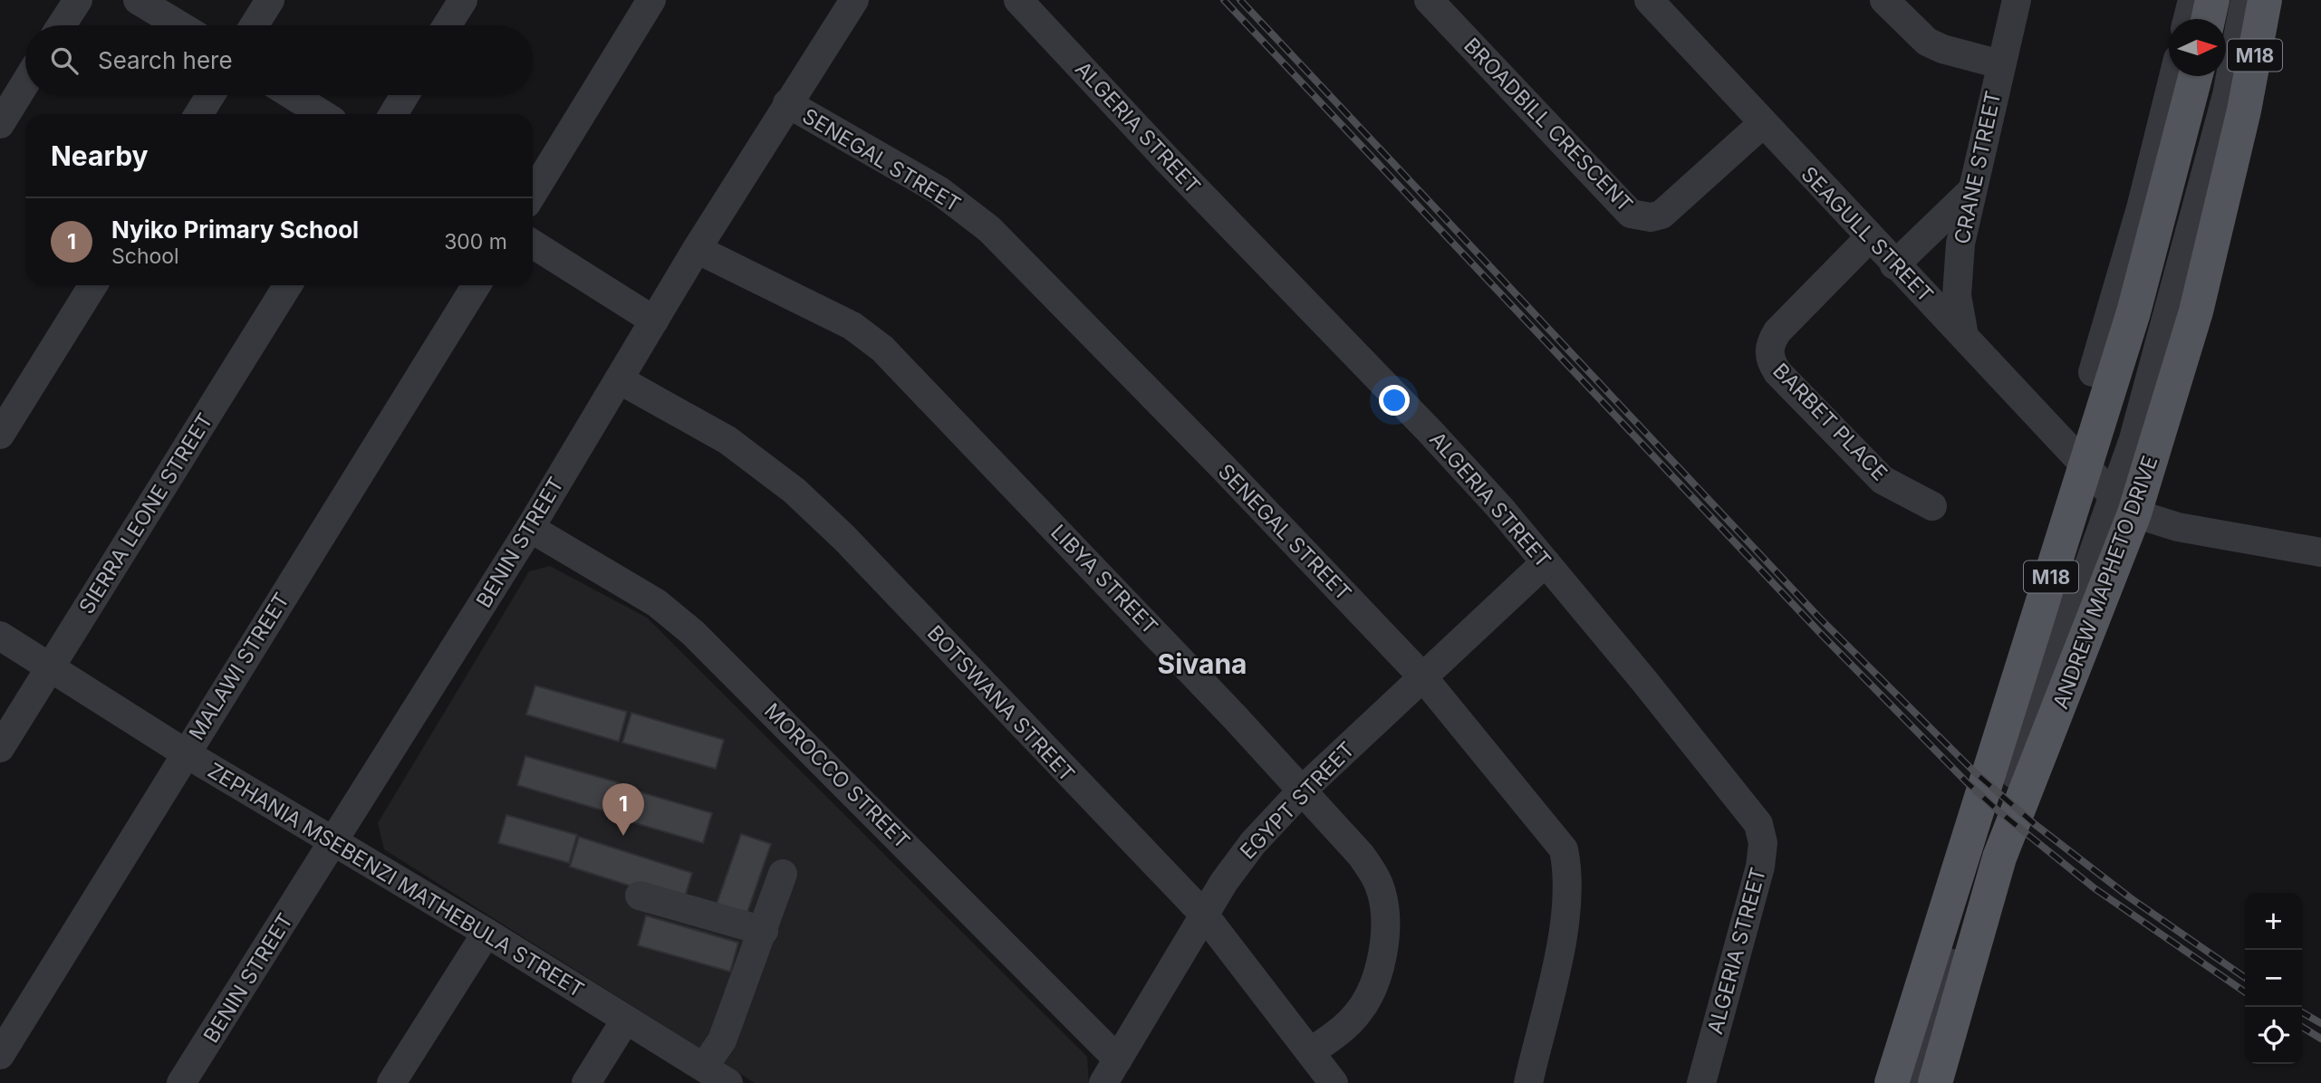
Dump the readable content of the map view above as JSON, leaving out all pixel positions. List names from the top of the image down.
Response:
{
  "streets": {
    "main road": ["M18", "ANDREW MAPHETO DRIVE"],
    "street": [
      "BROADBILL CRESCENT",
      "ALGERIA STREET",
      "SENEGAL STREET",
      "CRANE STREET",
      "SEAGULL STREET",
      "BARBET PLACE",
      "SIERRA LEONE STREET",
      "BENIN STREET",
      "LIBYA STREET",
      "MALAWI STREET",
      "BOTSWANA STREET",
      "MOROCCO STREET",
      "EGYPT STREET",
      "ZEPHANIA MSEBENZI MATHEBULA STREET"
    ]
  },
  "crossings": [
    ["BROADBILL CRESCENT", "SEAGULL STREET"],
    ["ALGERIA STREET", "EGYPT STREET"],
    ["SENEGAL STREET", "BENIN STREET"],
    ["SENEGAL STREET", "EGYPT STREET"],
    ["CRANE STREET", "SEAGULL STREET"],
    ["SEAGULL STREET", "BARBET PLACE"],
    ["SEAGULL STREET", "ANDREW MAPHETO DRIVE"],
    ["SIERRA LEONE STREET", "ZEPHANIA MSEBENZI MATHEBULA STREET"],
    ["BENIN STREET", "LIBYA STREET"],
    ["BENIN STREET", "BOTSWANA STREET"],
    ["BENIN STREET", "MOROCCO STREET"],
    ["BENIN STREET", "ZEPHANIA MSEBENZI MATHEBULA STREET"],
    ["LIBYA STREET", "BOTSWANA STREET"],
    ["LIBYA STREET", "EGYPT STREET"],
    ["MALAWI STREET", "ZEPHANIA MSEBENZI MATHEBULA STREET"],
    ["BOTSWANA STREET", "EGYPT STREET"],
    ["MOROCCO STREET", "EGYPT STREET"]
  ],
  "districts": ["Sivana"],
  "north": "right",
  "page": {
    "search": "Search here",
    "heading": "Nearby",
    "list": [
      {
        "mark": "1",
        "name": "Nyiko Primary School",
        "note": "School",
        "value": "300 m"
      }
    ],
    "pins": "1",
    "map_buttons": ["+", "−"]
  }
}
